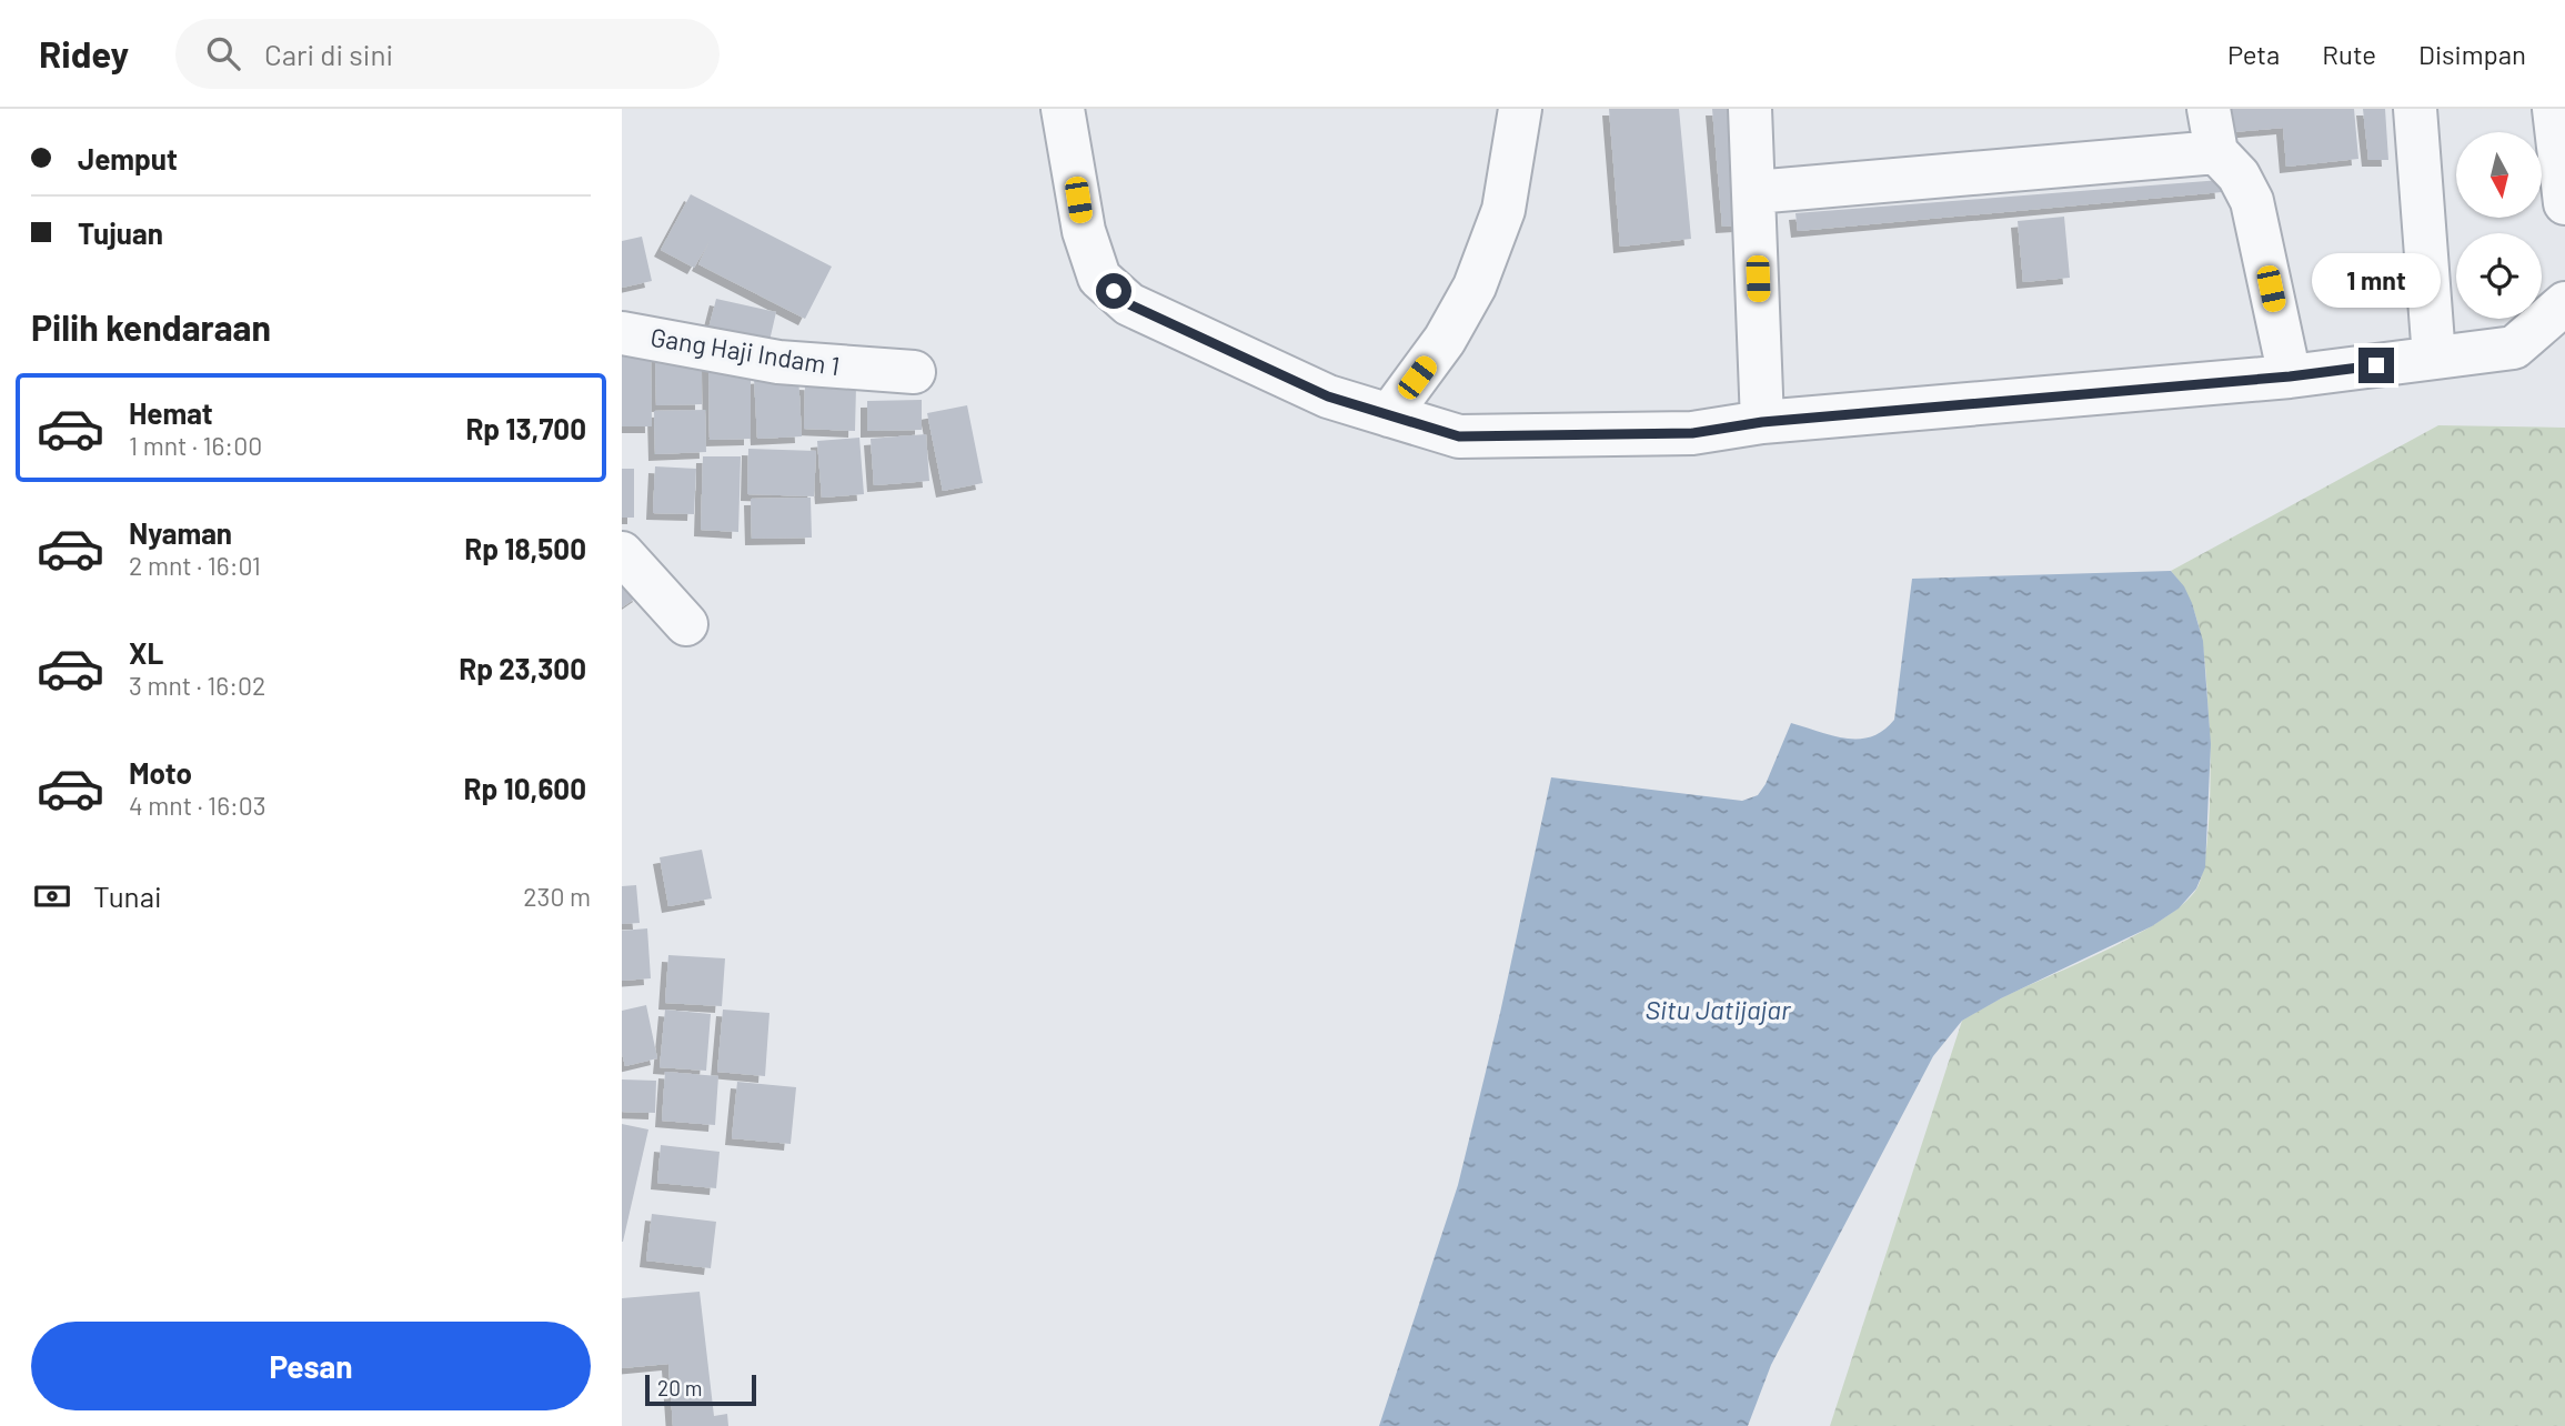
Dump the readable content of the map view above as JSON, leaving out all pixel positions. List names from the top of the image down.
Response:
{
  "streets": {
    "street": ["Gang Haji Indam 1"]
  },
  "water": ["Situ Jatijajar"],
  "scale_bar": "20 m",
  "north": "bottom",
  "page": {
    "header": "Ridey",
    "search": "Cari di sini",
    "nav": ["Peta", "Rute", "Disimpan"],
    "banner": ["Jemput", "Tujuan"],
    "bubble": "1 mnt",
    "heading": "Pilih kendaraan",
    "list": [
      {
        "name": "Hemat",
        "note": "1 mnt · 16:00",
        "value": "Rp 13,700"
      },
      {
        "name": "Nyaman",
        "note": "2 mnt · 16:01",
        "value": "Rp 18,500"
      },
      {
        "name": "XL",
        "note": "3 mnt · 16:02",
        "value": "Rp 23,300"
      },
      {
        "name": "Moto",
        "note": "4 mnt · 16:03",
        "value": "Rp 10,600"
      }
    ],
    "pay": ["Tunai", "230 m"],
    "buttons": "Pesan",
    "scale": "20 m"
  }
}
